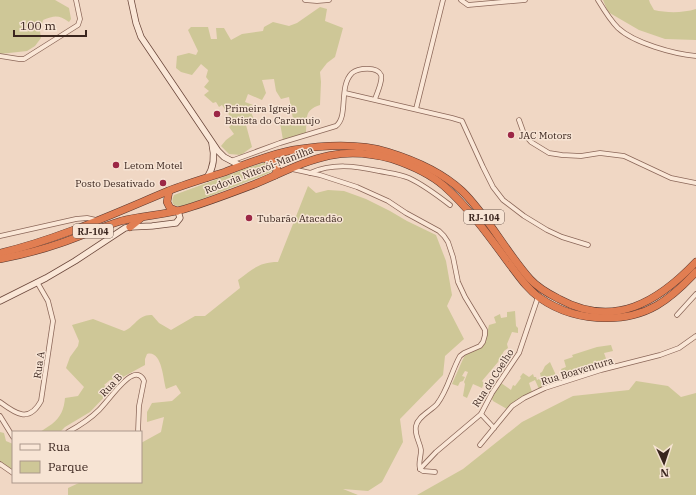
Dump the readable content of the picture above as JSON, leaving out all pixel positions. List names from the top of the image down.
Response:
{
  "streets": {
    "highway": ["Rodovia Niterói-Manilha", "RJ-104"],
    "street": [
      "Rua A",
      "Rua Boaventura",
      "Rua do Coelho",
      "Rua B"
    ]
  },
  "crossings": [
    ["Rodovia Niterói-Manilha", "Rua do Coelho"]
  ],
  "places": [
    "Primeira Igreja Batista do Caramujo",
    "JAC Motors",
    "Letom Motel",
    "Posto Desativado",
    "Tubarão Atacadão"
  ],
  "legend": ["Rua", "Parque"],
  "scale_bar": "100 m",
  "north": "bottom"
}
